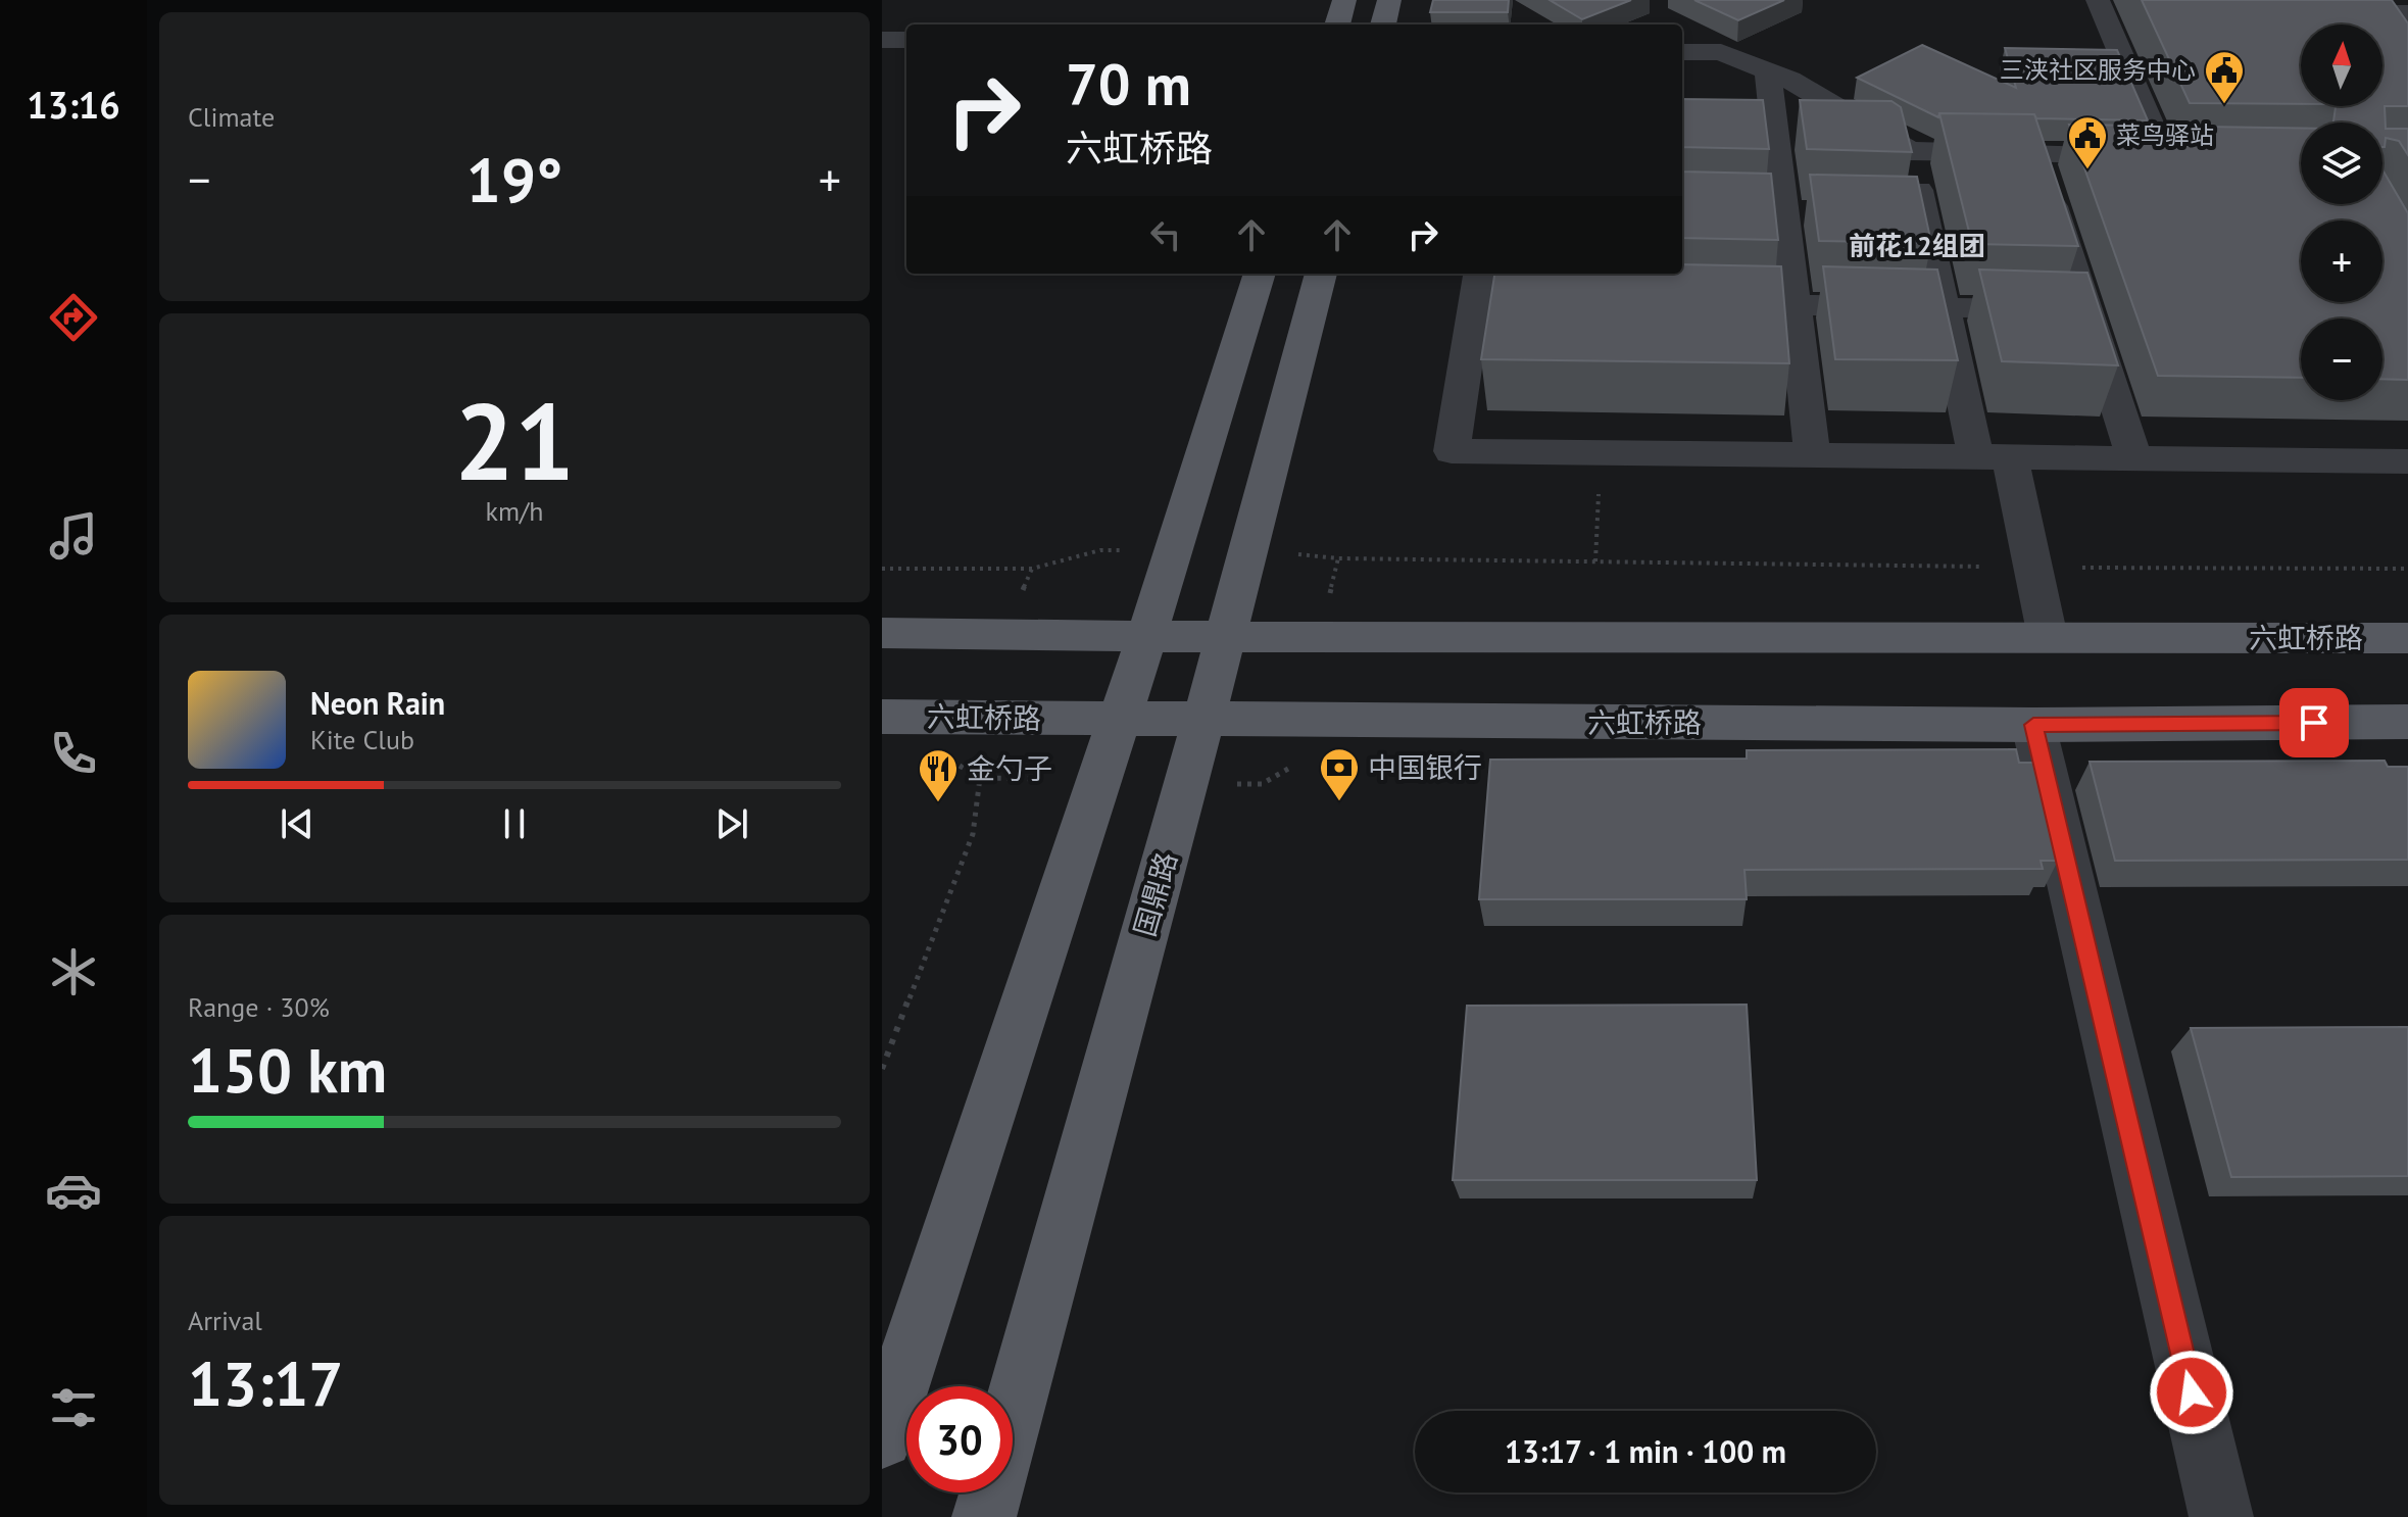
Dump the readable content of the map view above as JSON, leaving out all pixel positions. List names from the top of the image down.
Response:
{
  "streets": {
    "main road": ["六虹桥路", "国鼎路"]
  },
  "crossings": [
    ["六虹桥路", "国鼎路"]
  ],
  "districts": ["前花12组团"],
  "places": {
    "public building": ["三浃社区服务中心", "菜鸟驿站"],
    "bank": ["中国银行"],
    "restaurant": ["金勺子"]
  },
  "north": "top",
  "page": {
    "tabs": "13:16",
    "tile": [
      "Climate",
      ["21", "km/h"],
      ["Range · 30%", "150 km"],
      ["Arrival", "13:17"]
    ],
    "map_buttons": ["+", "−"],
    "turn": ["70 m", "六虹桥路"],
    "heat": ["−", "19°", "+"],
    "song": ["Neon Rain", "Kite Club"],
    "limit": "30",
    "trip": "13:17 · 1 min · 100 m"
  }
}
